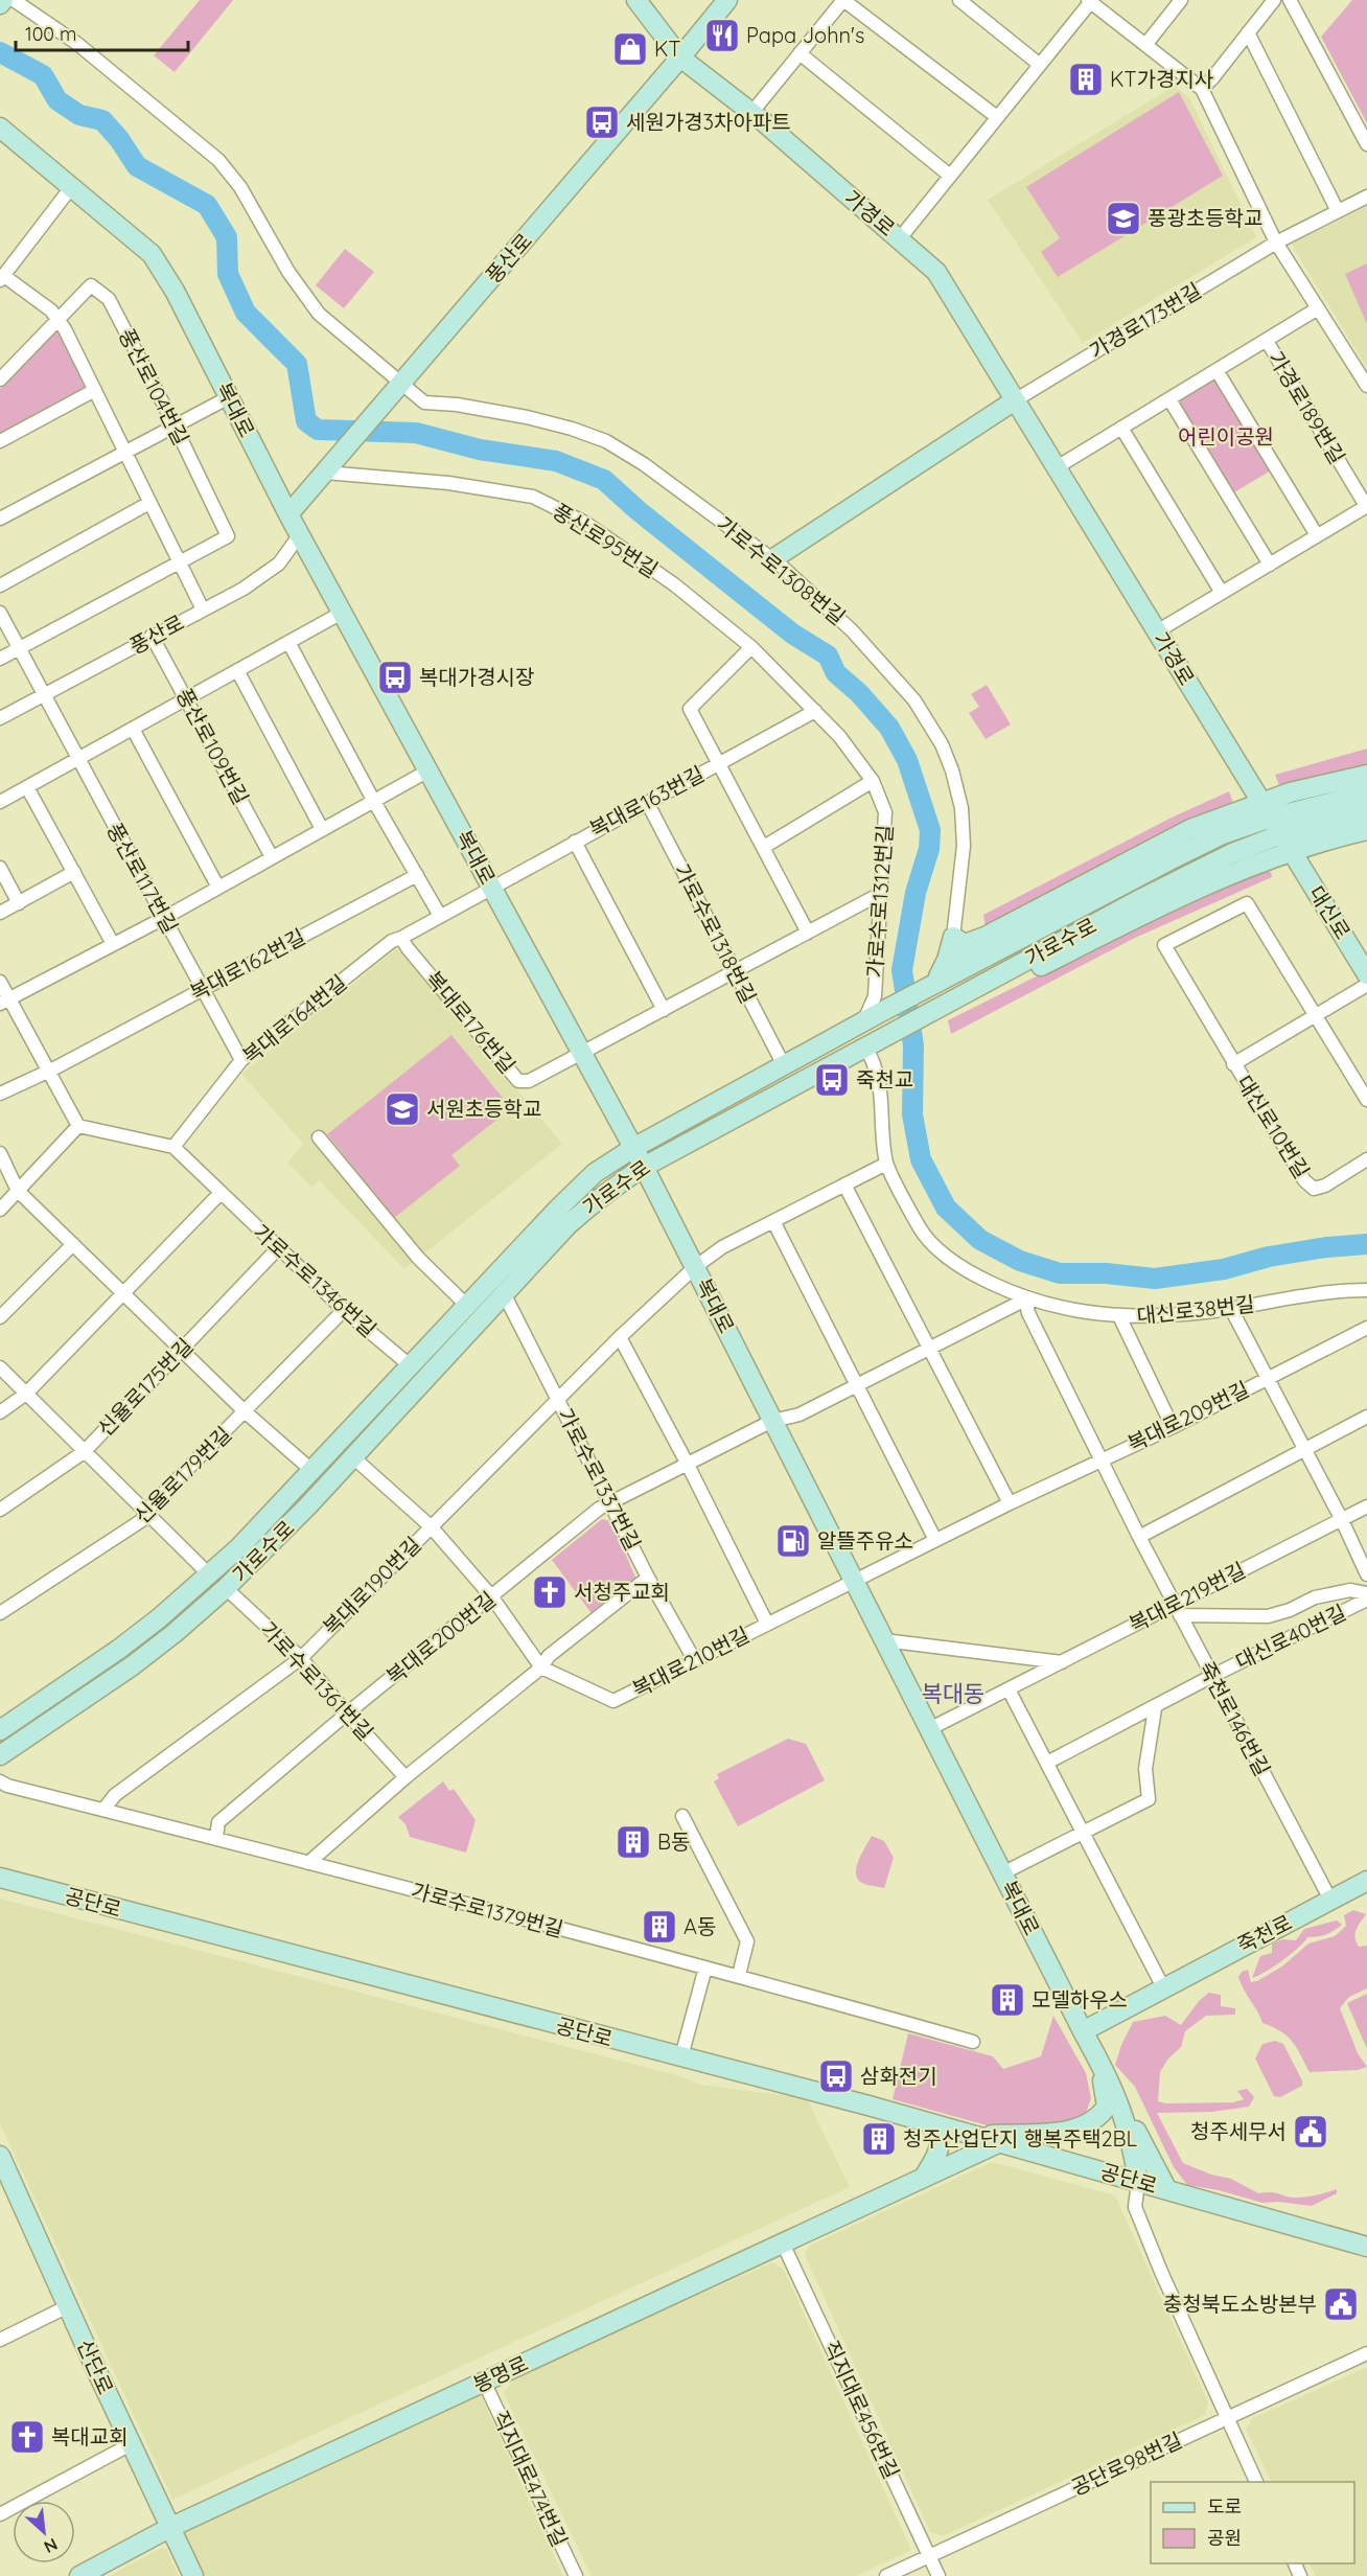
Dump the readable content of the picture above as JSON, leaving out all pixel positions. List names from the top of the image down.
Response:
{
  "streets": {
    "street": [
      "가경로",
      "풍산로",
      "가경로173번길",
      "풍산로104번길",
      "가경로189번길",
      "복대로",
      "풍산로95번길",
      "가로수로1308번길",
      "풍산로109번길",
      "복대로163번길",
      "풍산로117번길",
      "가로수로1312번길",
      "대신로",
      "가로수로1318번길",
      "가로수로",
      "복대로162번길",
      "복대로164번길",
      "복대로176번길",
      "대신로10번길",
      "가로수로1346번길",
      "대신로38번길",
      "신율로175번길",
      "복대로209번길",
      "신율로179번길",
      "가로수로1337번길",
      "복대로190번길",
      "복대로219번길",
      "대신로40번길",
      "복대로200번길",
      "복대로210번길",
      "가로수로1361번길",
      "죽천로146번길",
      "공단로",
      "가로수로1379번길",
      "죽천로",
      "산단로",
      "봉명로",
      "직지대로456번길",
      "공단로98번길",
      "직지대로474번길"
    ]
  },
  "crossings": [
    ["가경로", "풍산로"],
    ["가경로", "가경로173번길"],
    ["가경로", "가경로189번길"],
    ["가경로", "대신로"],
    ["가경로", "가로수로"],
    ["풍산로", "복대로"],
    ["풍산로", "풍산로95번길"],
    ["풍산로", "가로수로1308번길"],
    ["풍산로", "풍산로109번길"],
    ["풍산로", "풍산로117번길"],
    ["복대로", "복대로163번길"],
    ["복대로", "가로수로"],
    ["복대로", "복대로164번길"],
    ["복대로", "복대로176번길"],
    ["복대로", "복대로209번길"],
    ["복대로", "복대로190번길"],
    ["복대로", "복대로219번길"],
    ["복대로", "복대로200번길"],
    ["복대로", "복대로210번길"],
    ["복대로", "공단로"],
    ["복대로", "죽천로"],
    ["풍산로95번길", "복대로163번길"],
    ["풍산로95번길", "가로수로1312번길"],
    ["복대로163번길", "가로수로1312번길"],
    ["복대로163번길", "가로수로1318번길"],
    ["복대로163번길", "복대로164번길"],
    ["풍산로117번길", "복대로162번길"],
    ["풍산로117번길", "복대로164번길"],
    ["가로수로1312번길", "가로수로"],
    ["대신로", "가로수로"],
    ["가로수로1318번길", "가로수로"],
    ["가로수로", "가로수로1346번길"],
    ["가로수로", "가로수로1337번길"],
    ["가로수로", "가로수로1361번길"],
    ["복대로164번길", "복대로176번길"],
    ["복대로164번길", "가로수로1346번길"],
    ["가로수로1346번길", "신율로175번길"],
    ["가로수로1346번길", "신율로179번길"],
    ["대신로38번길", "복대로190번길"],
    ["대신로38번길", "복대로200번길"],
    ["대신로38번길", "죽천로146번길"],
    ["복대로209번길", "복대로210번길"],
    ["복대로209번길", "죽천로146번길"],
    ["가로수로1337번길", "복대로190번길"],
    ["가로수로1337번길", "복대로200번길"],
    ["가로수로1337번길", "복대로210번길"],
    ["복대로190번길", "가로수로1361번길"],
    ["복대로190번길", "가로수로1379번길"],
    ["복대로219번길", "죽천로146번길"],
    ["대신로40번길", "죽천로146번길"],
    ["복대로200번길", "복대로210번길"],
    ["복대로200번길", "가로수로1361번길"],
    ["복대로200번길", "죽천로146번길"],
    ["복대로200번길", "가로수로1379번길"],
    ["죽천로146번길", "죽천로"],
    ["공단로", "봉명로"],
    ["산단로", "봉명로"],
    ["봉명로", "직지대로456번길"],
    ["봉명로", "직지대로474번길"],
    ["직지대로456번길", "공단로98번길"]
  ],
  "districts": ["복대동"],
  "parks": ["어린이공원"],
  "places": {
    "restaurant": ["Papa John's"],
    "shop": ["KT"],
    "building": [
      "KT가경지사",
      "B동",
      "A동",
      "모델하우스",
      "청주산업단지 행복주택2BL"
    ],
    "bus stop": [
      "세원가경3차아파트",
      "복대가경시장",
      "죽천교",
      "삼화전기"
    ],
    "school or university": ["풍광초등학교", "서원초등학교"],
    "fuel station": ["알뜰주유소"],
    "church": ["서청주교회", "복대교회"],
    "public building": ["청주세무서", "충청북도소방본부"]
  },
  "legend": ["도로", "공원"],
  "scale_bar": "100 m",
  "north": "bottom right"
}
